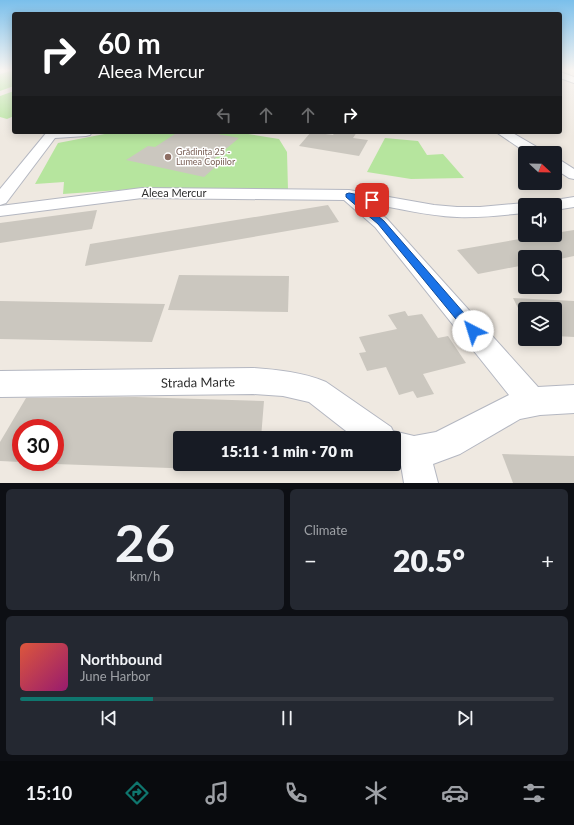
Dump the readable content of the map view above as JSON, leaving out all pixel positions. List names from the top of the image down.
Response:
{
  "streets": {
    "street": ["Aleea Mercur", "Strada Marte"]
  },
  "places": ["Grădinița 25 - Lumea Copiilor"],
  "north": "right",
  "page": {
    "turn": ["60 m", "Aleea Mercur"],
    "limit": "30",
    "trip": "15:11 · 1 min · 70 m",
    "tile": [
      ["26", "km/h"],
      "Climate"
    ],
    "heat": ["−", "20.5°", "+"],
    "song": ["Northbound", "June Harbor"],
    "tabs": "15:10"
  }
}
